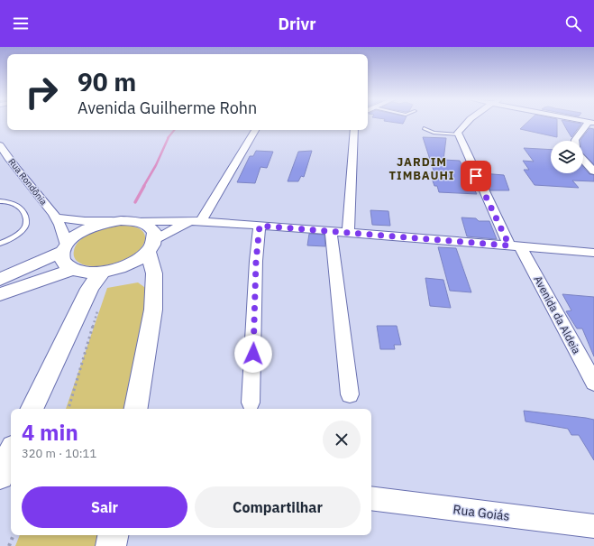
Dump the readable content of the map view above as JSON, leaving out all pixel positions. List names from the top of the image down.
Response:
{
  "streets": {
    "street": ["Rua Rondônia", "Avenida da Aldeia", "Rua Goiás"]
  },
  "districts": ["JARDIM TIMBAUHI"],
  "page": {
    "header": "Drivr",
    "turn": ["90 m", "Avenida Guilherme Rohn"],
    "heading": ["4 min", "320 m · 10:11"],
    "buttons": ["Sair", "Compartilhar"]
  }
}
